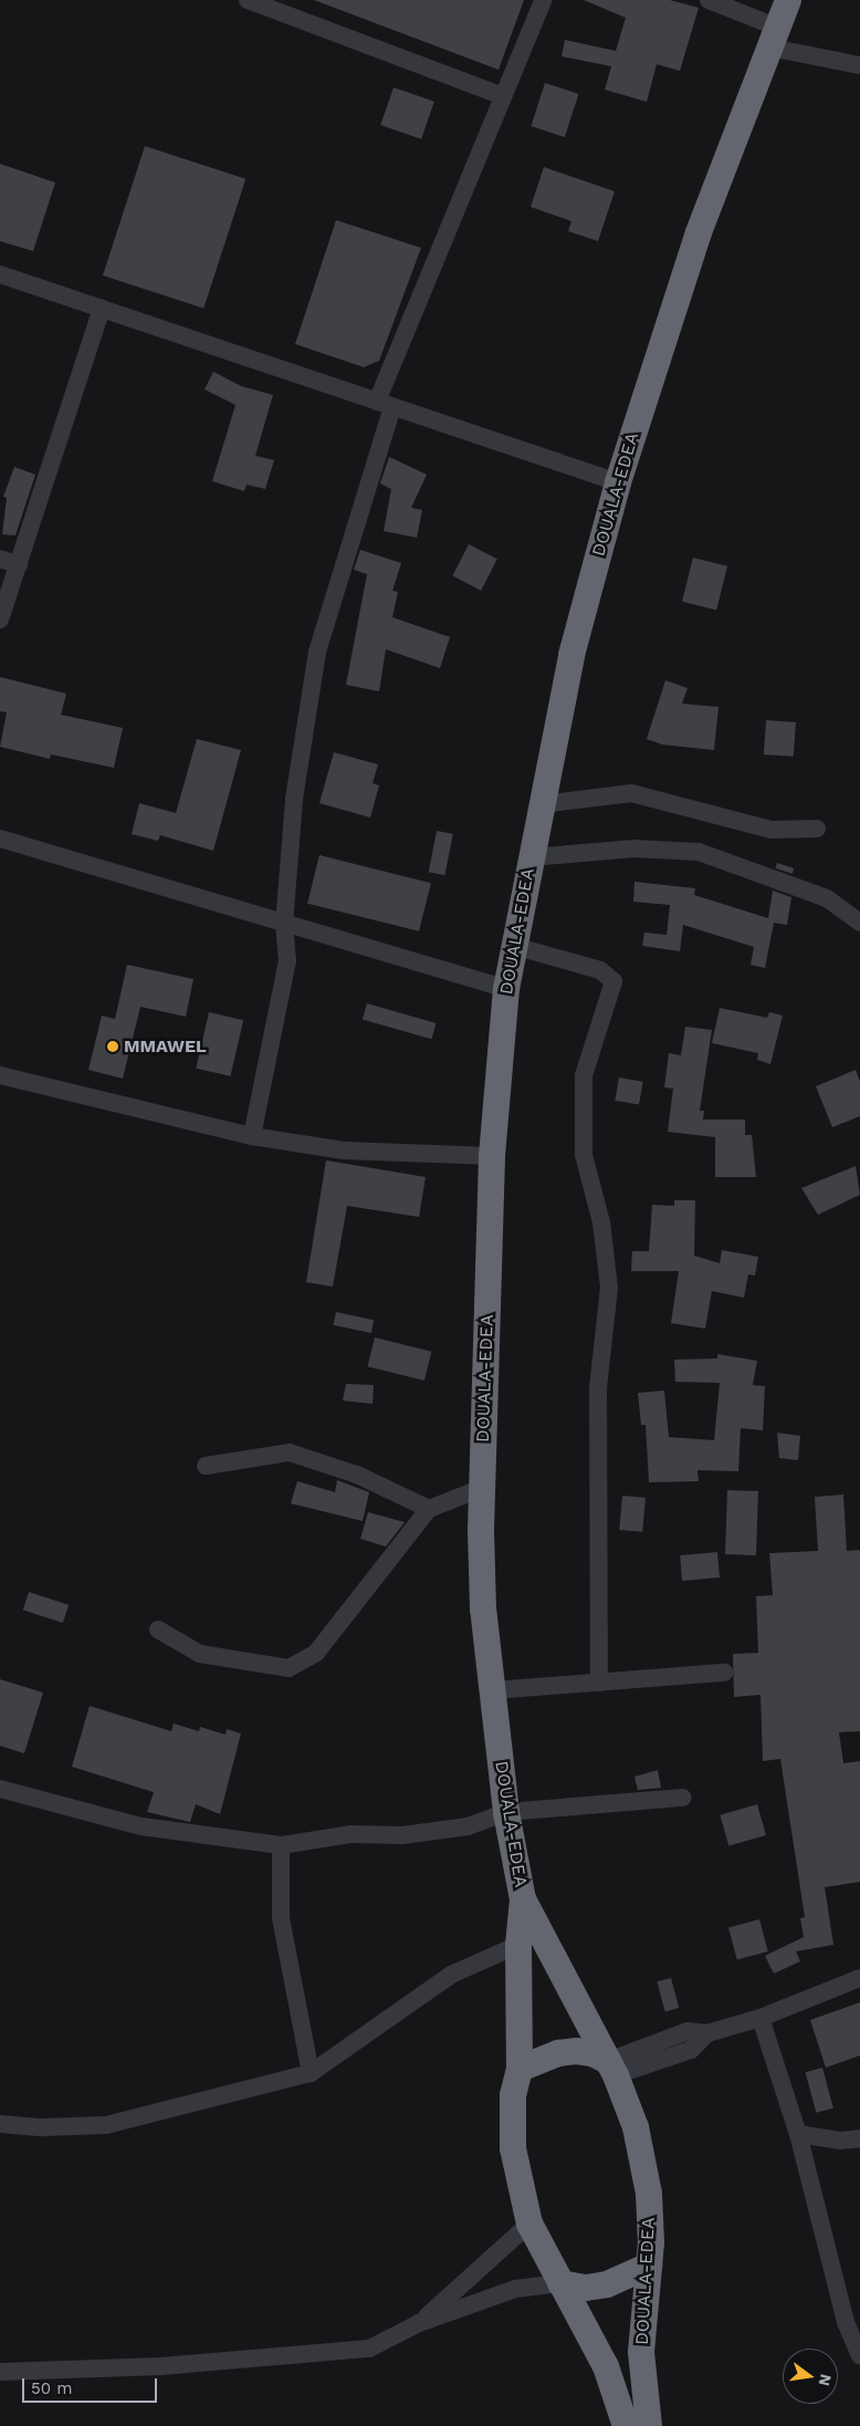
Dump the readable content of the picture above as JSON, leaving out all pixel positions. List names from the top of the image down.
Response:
{
  "streets": {
    "highway": ["DOUALA-EDEA"]
  },
  "places": ["MMAWEL"],
  "scale_bar": "50 m",
  "north": "right"
}
